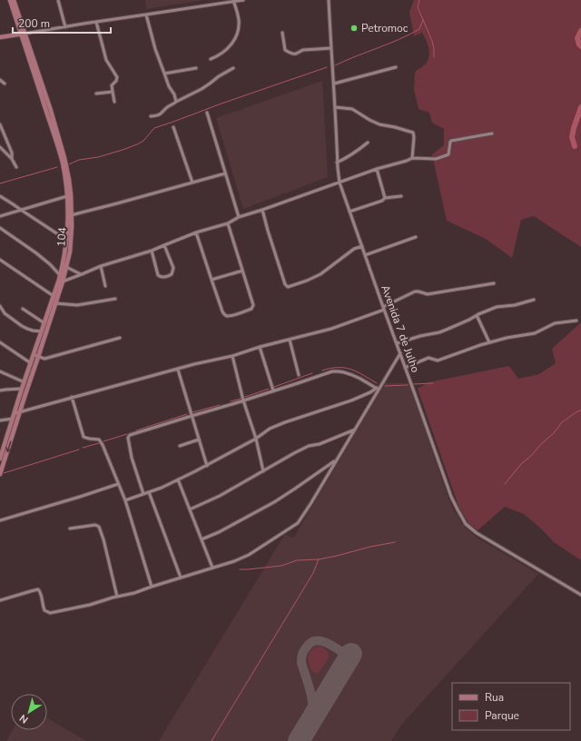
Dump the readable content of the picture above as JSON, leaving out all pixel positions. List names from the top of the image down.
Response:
{
  "streets": {
    "street": ["104", "Avenida 7 de Julho"]
  },
  "places": ["Petromoc"],
  "legend": ["Rua", "Parque"],
  "scale_bar": "200 m",
  "north": "bottom left"
}
